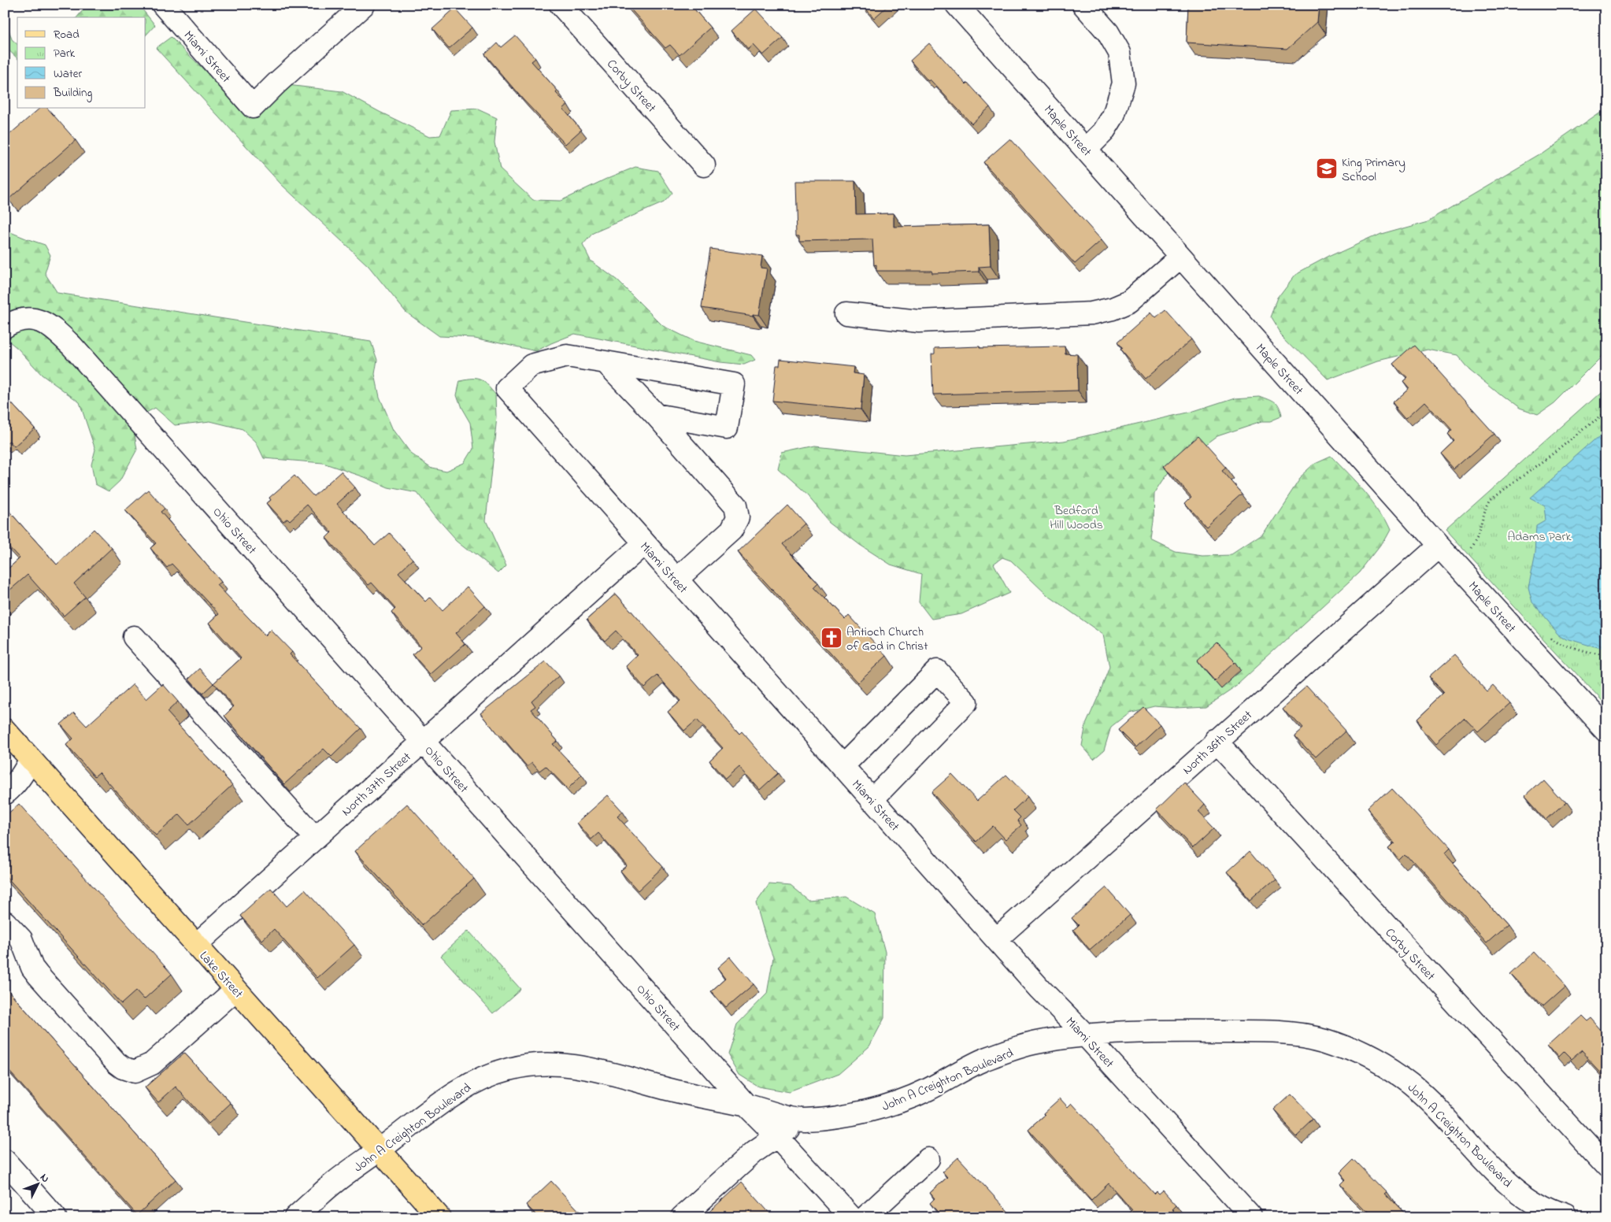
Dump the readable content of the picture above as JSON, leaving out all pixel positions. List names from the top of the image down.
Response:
{
  "streets": {
    "main road": ["Lake Street"],
    "street": [
      "Miami Street",
      "Corby Street",
      "Maple Street",
      "Ohio Street",
      "North 36th Street",
      "North 37th Street",
      "John A Creighton Boulevard"
    ]
  },
  "crossings": [
    ["Miami Street", "North 36th Street"],
    ["Miami Street", "North 37th Street"],
    ["Miami Street", "John A Creighton Boulevard"],
    ["Corby Street", "North 36th Street"],
    ["Maple Street", "North 36th Street"],
    ["Ohio Street", "North 37th Street"],
    ["Ohio Street", "John A Creighton Boulevard"],
    ["North 37th Street", "Lake Street"],
    ["Lake Street", "John A Creighton Boulevard"]
  ],
  "parks": ["Bedford Hill Woods", "Adams Park"],
  "places": {
    "school or university": ["King Primary School"],
    "church": ["Antioch Church of God in Christ"]
  },
  "legend": [
    "Road",
    "Park",
    "Water",
    "Building"
  ],
  "north": "top right"
}
